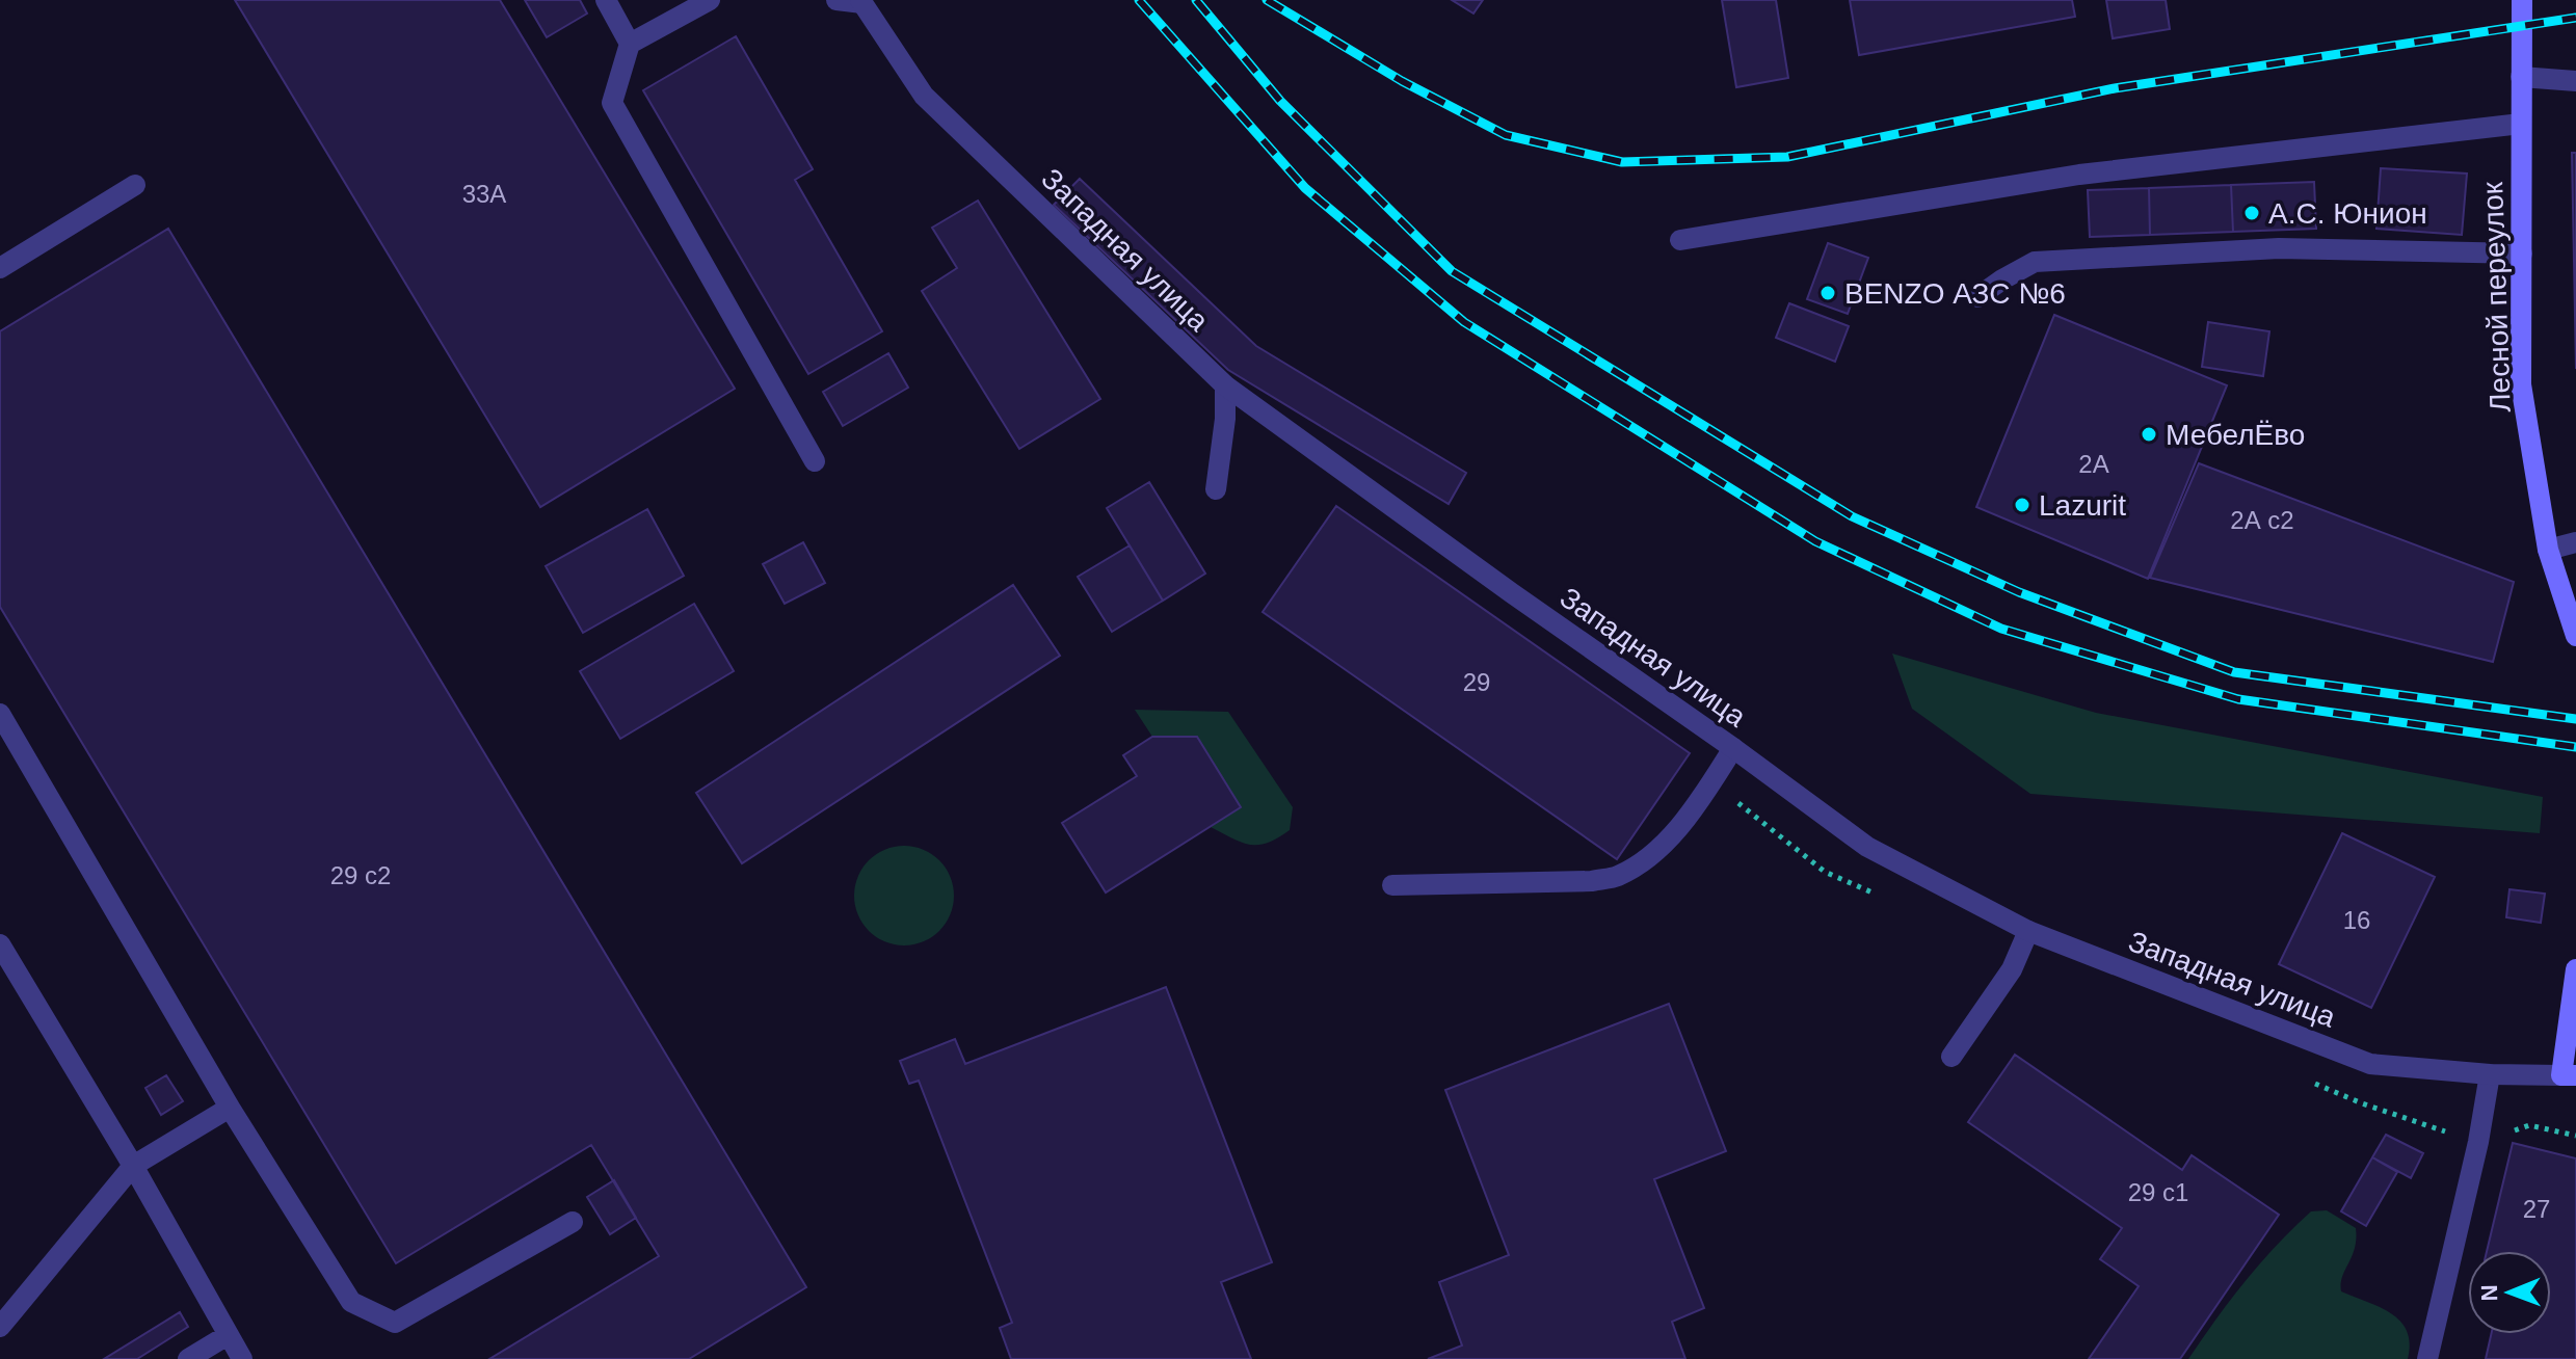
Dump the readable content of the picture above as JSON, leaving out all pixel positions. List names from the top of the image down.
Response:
{
  "streets": {
    "main road": ["Лесной переулок"],
    "street": ["Западная улица"]
  },
  "places": [
    "А.С. Юнион",
    "BENZO АЗС №6",
    "МебелЁво",
    "Lazurit"
  ],
  "house_numbers": [
    "33А",
    "2А",
    "2А с2",
    "29",
    "29 с2",
    "16",
    "29 с1",
    "27"
  ],
  "north": "left"
}
